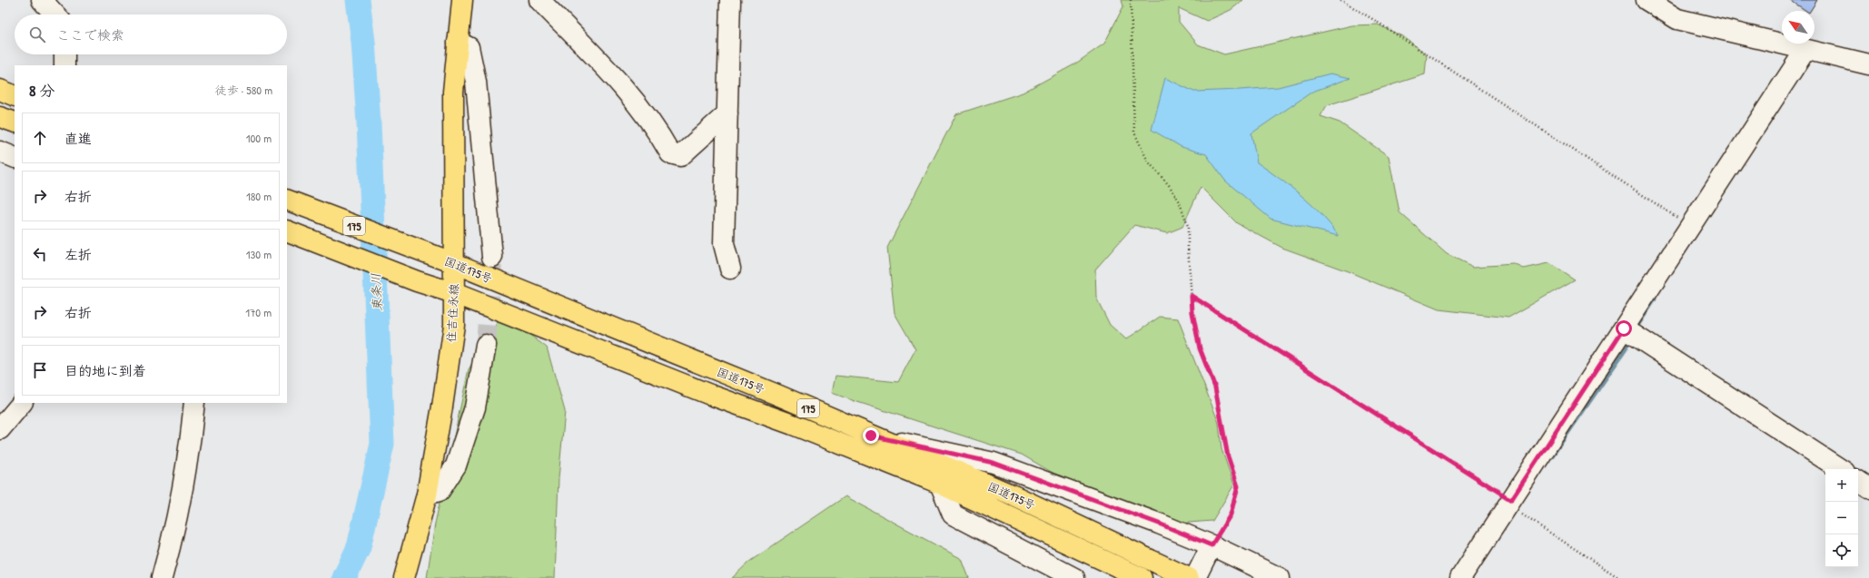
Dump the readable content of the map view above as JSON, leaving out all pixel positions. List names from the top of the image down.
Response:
{
  "streets": {
    "main road": ["175", "国道175号", "住吉住永線"]
  },
  "crossings": [
    ["国道175号", "住吉住永線"]
  ],
  "water": ["東条川"],
  "north": "top left",
  "page": {
    "search": "ここで検索",
    "heading": ["8 分", "徒歩 · 580 m"],
    "list": [
      ["直進", "100 m"],
      ["右折", "180 m"],
      ["左折", "130 m"],
      ["右折", "170 m"],
      "目的地に到着"
    ],
    "map_buttons": ["+", "−"]
  }
}
